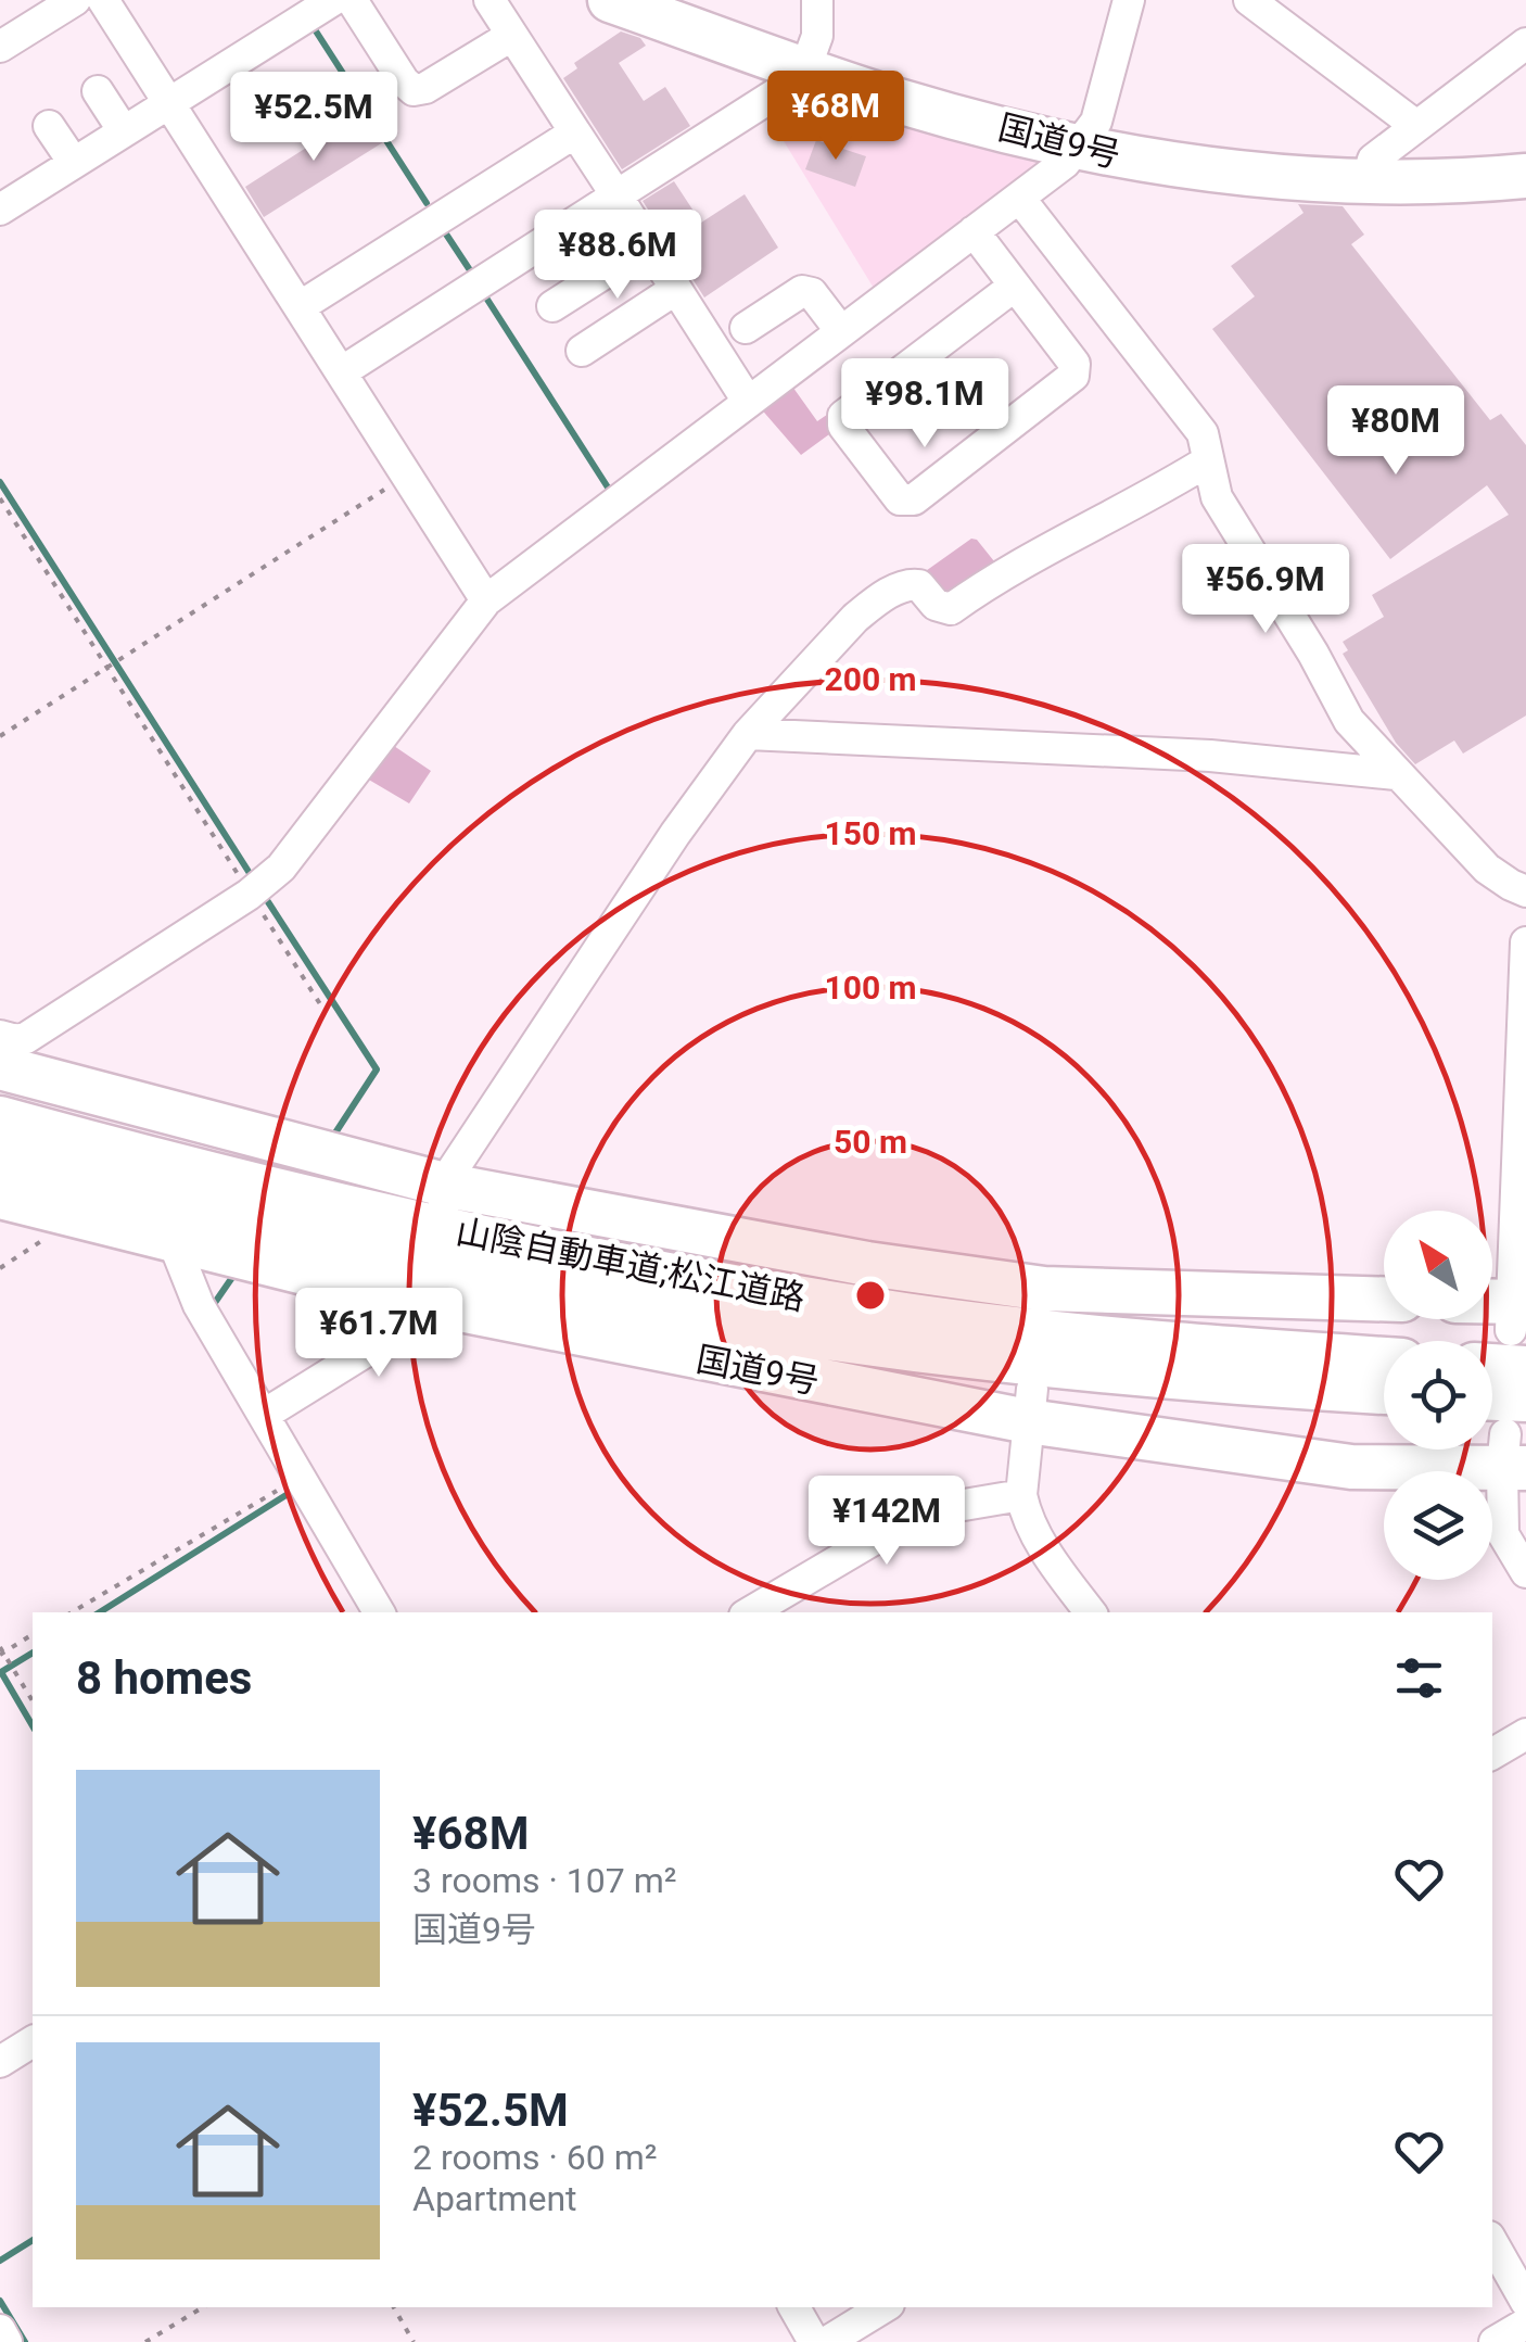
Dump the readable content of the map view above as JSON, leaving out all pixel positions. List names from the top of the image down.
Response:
{
  "streets": {
    "highway": ["国道9号", "山陰自動車道;松江道路"]
  },
  "north": "top left",
  "page": {
    "price": [
      "¥68M",
      "¥52.5M",
      "¥88.6M",
      "¥98.1M",
      "¥80M",
      "¥56.9M",
      "¥61.7M",
      "¥142M"
    ],
    "heading": "8 homes",
    "list": [
      {
        "name": "¥68M",
        "note": "3 rooms · 107 m² · 国道9号"
      },
      {
        "name": "¥52.5M",
        "note": "2 rooms · 60 m² · Apartment"
      }
    ]
  },
  "rings": [
    "200 m",
    "150 m",
    "100 m",
    "50 m"
  ]
}
